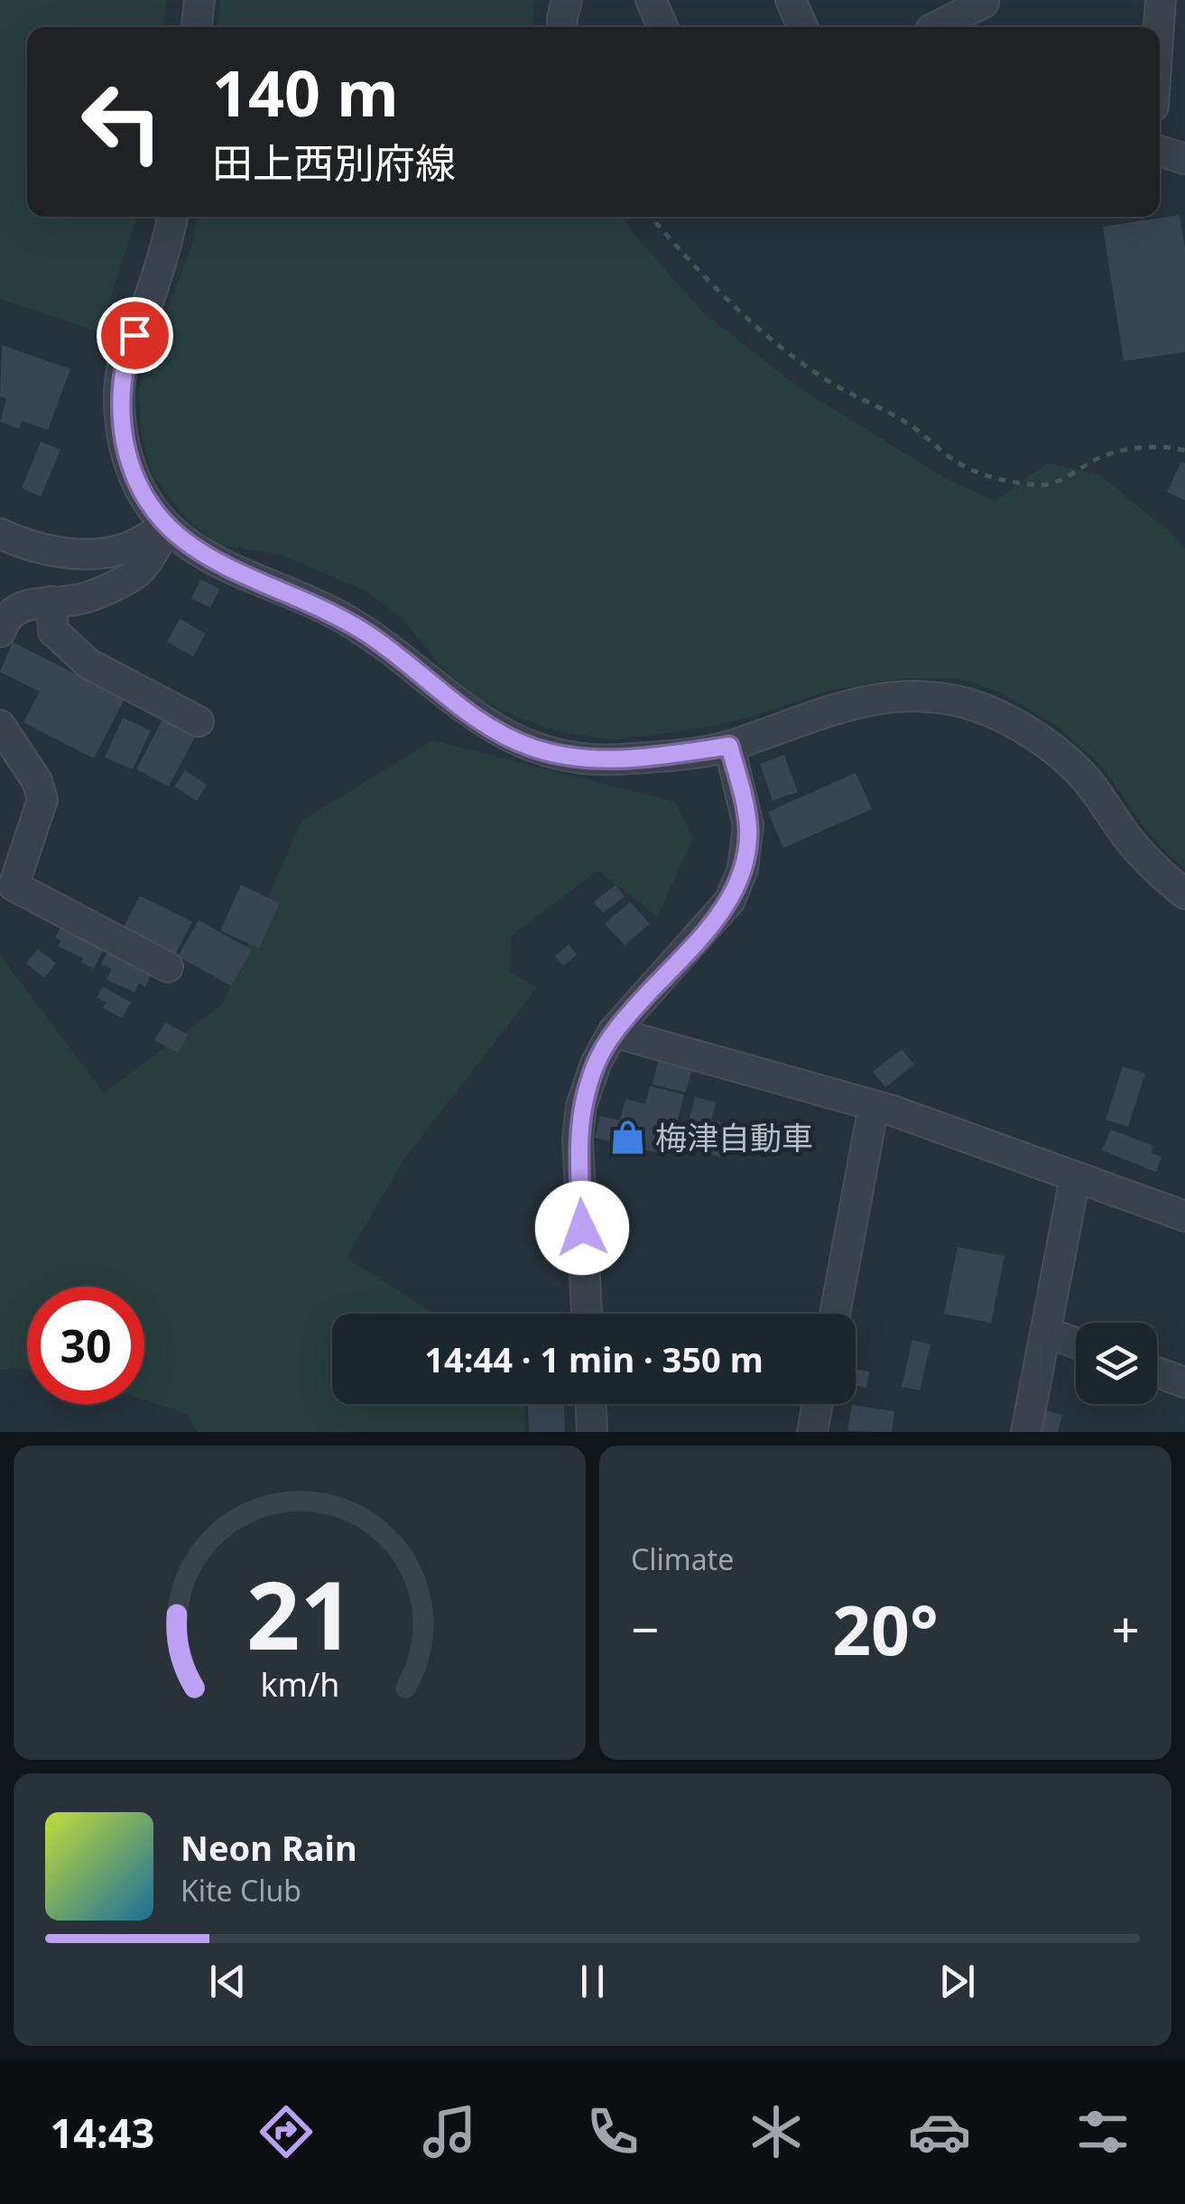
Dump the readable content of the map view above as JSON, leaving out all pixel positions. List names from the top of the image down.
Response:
{
  "places": {
    "shop": ["梅津自動車"]
  },
  "page": {
    "turn": ["140 m", "田上西別府線"],
    "limit": "30",
    "trip": "14:44 · 1 min · 350 m",
    "tile": "Climate",
    "heat": ["−", "20°", "+"],
    "song": ["Neon Rain", "Kite Club"],
    "tabs": "14:43",
    "gauge": ["21", "km/h"]
  }
}
